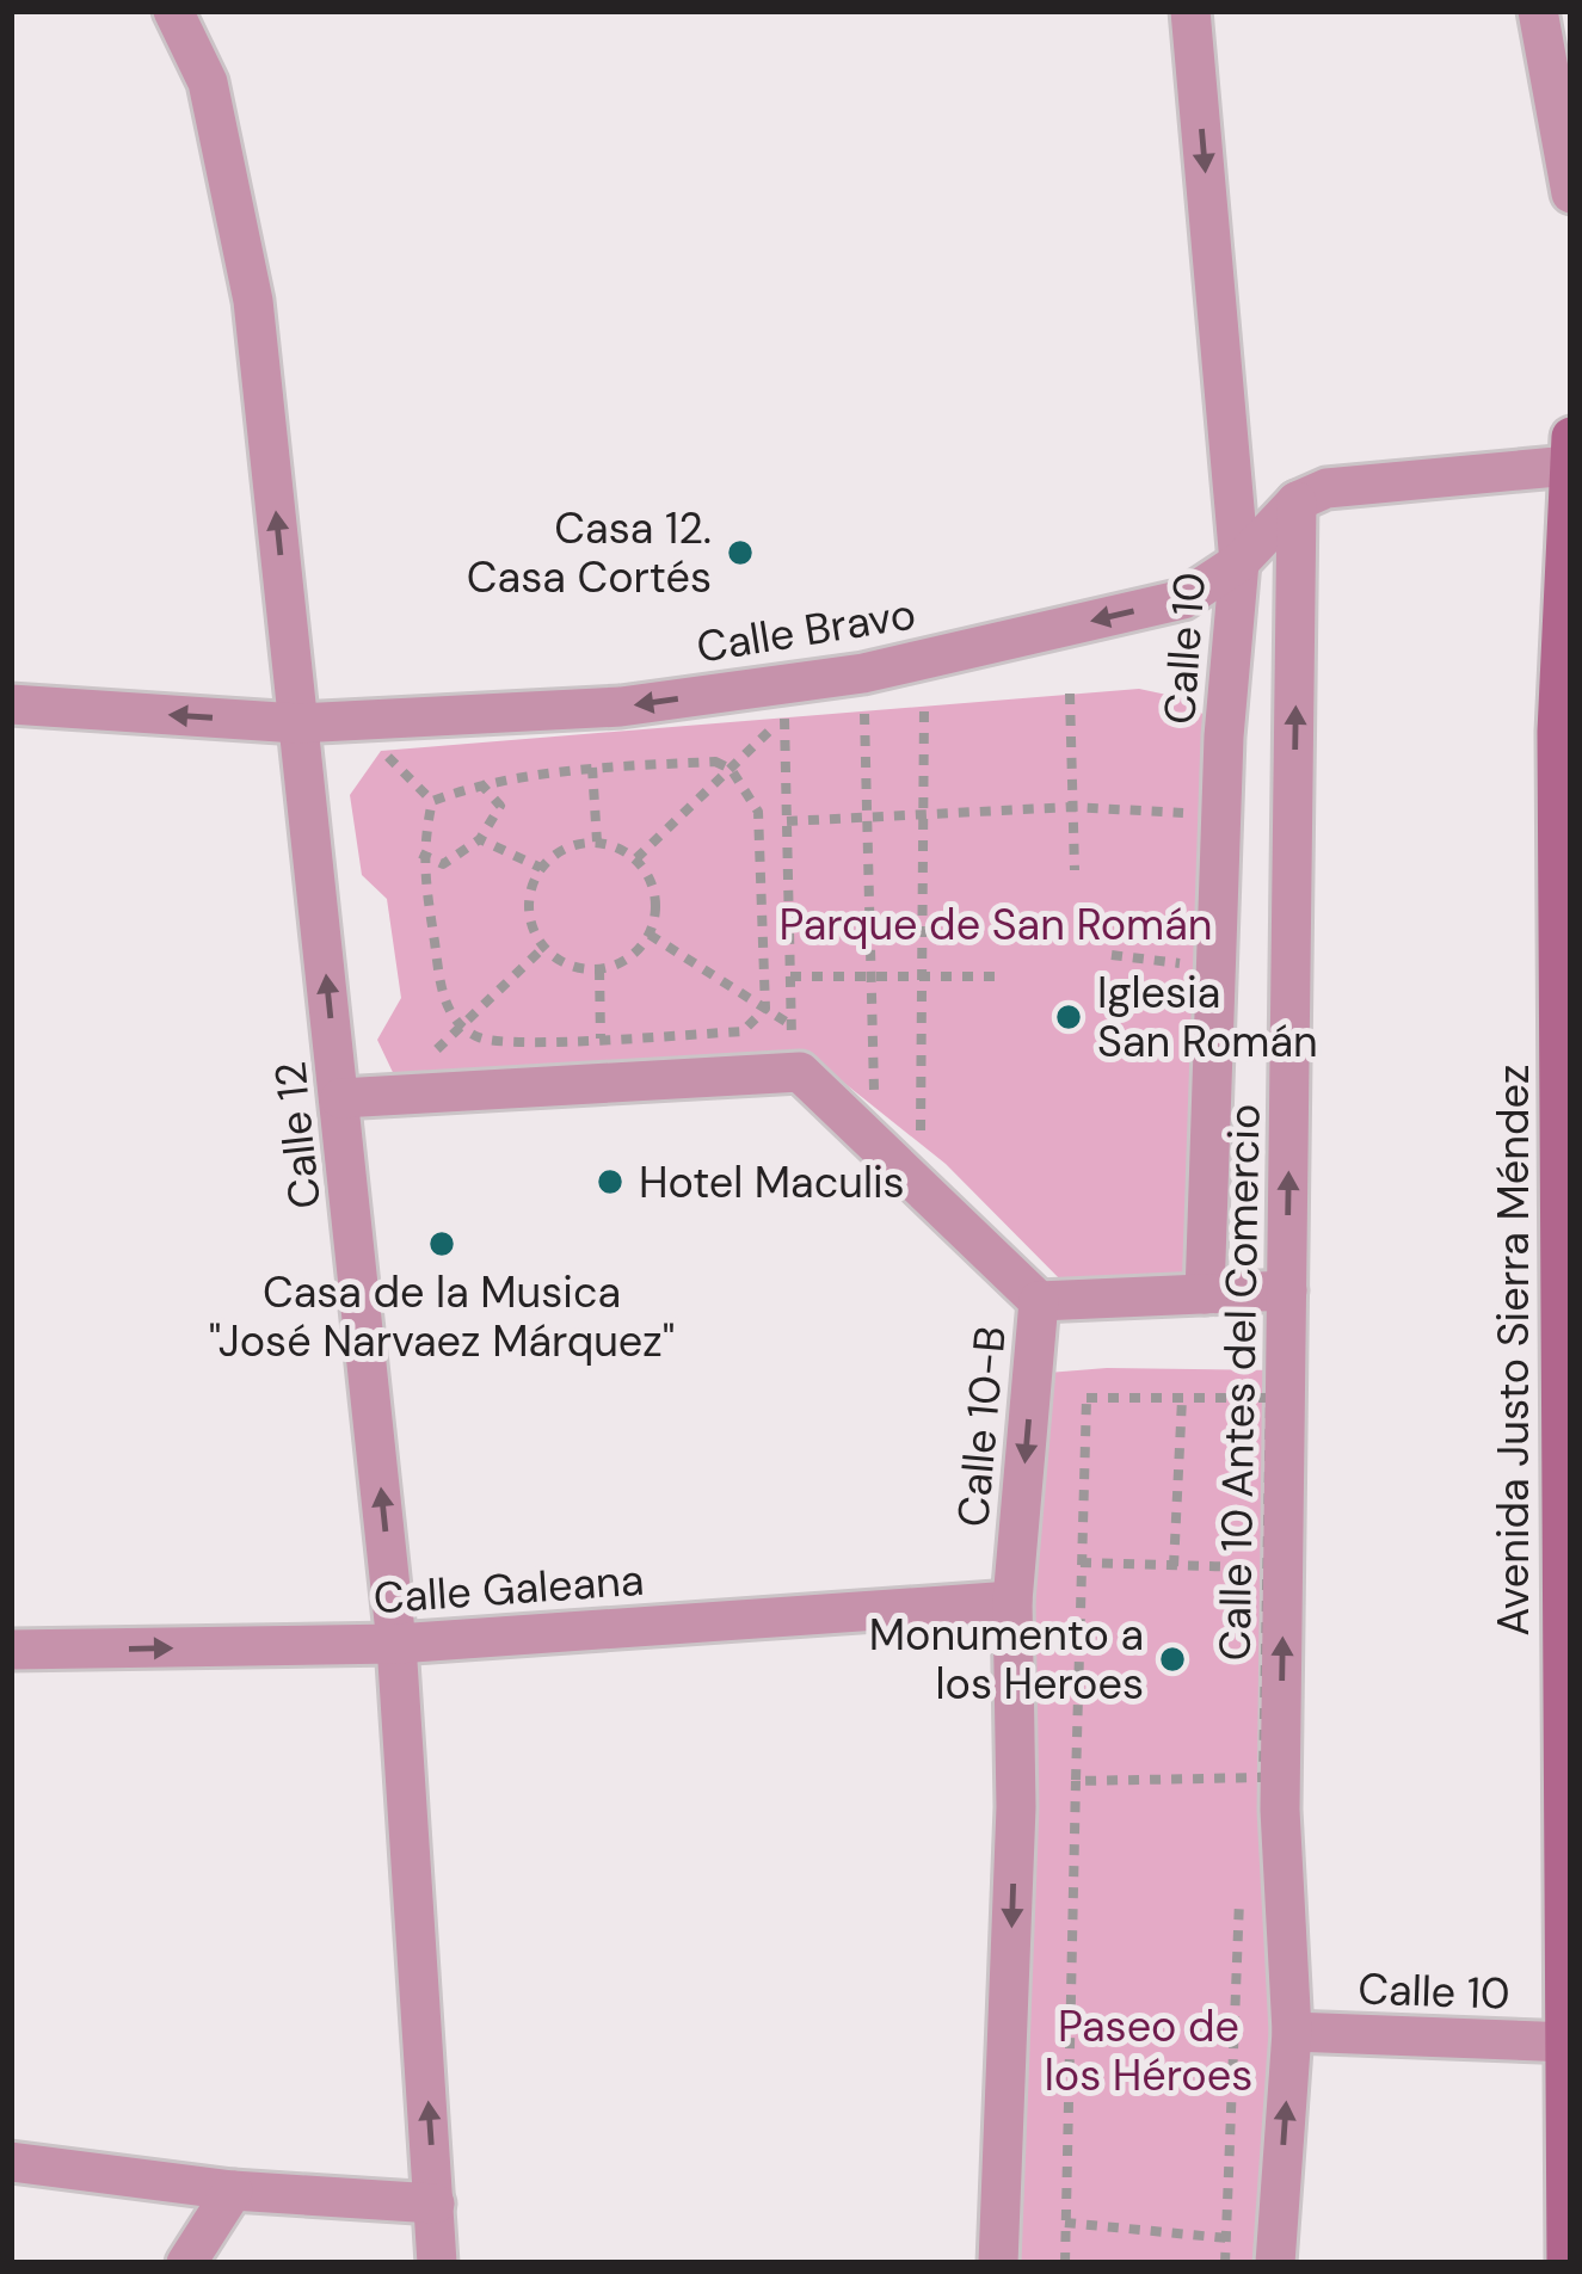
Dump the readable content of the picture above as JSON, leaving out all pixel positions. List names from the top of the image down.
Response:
{
  "streets": {
    "main road": ["Avenida Justo Sierra Méndez"],
    "street": [
      "Calle Bravo",
      "Calle 10",
      "Calle 12",
      "Calle 10 Antes del Comercio",
      "Calle 10-B",
      "Calle Galeana"
    ]
  },
  "crossings": [
    ["Calle Bravo", "Calle 10"],
    ["Calle Bravo", "Calle 12"],
    ["Calle Bravo", "Calle 10 Antes del Comercio"],
    ["Calle 10", "Avenida Justo Sierra Méndez"],
    ["Calle 10", "Calle 10 Antes del Comercio"],
    ["Calle 12", "Calle 10-B"],
    ["Calle 12", "Calle Galeana"],
    ["Calle 10-B", "Calle Galeana"]
  ],
  "one_way": [
    "Calle Bravo",
    "Calle 10",
    "Calle 12",
    "Calle 10 Antes del Comercio",
    "Calle 10-B",
    "Calle Galeana"
  ],
  "parks": ["Parque de San Román", "Paseo de los Héroes"],
  "places": [
    "Casa 12. Casa Cortés",
    "Iglesia San Román",
    "Hotel Maculis",
    "Casa de la Musica \"José Narvaez Márquez\"",
    "Monumento a los Heroes"
  ]
}
